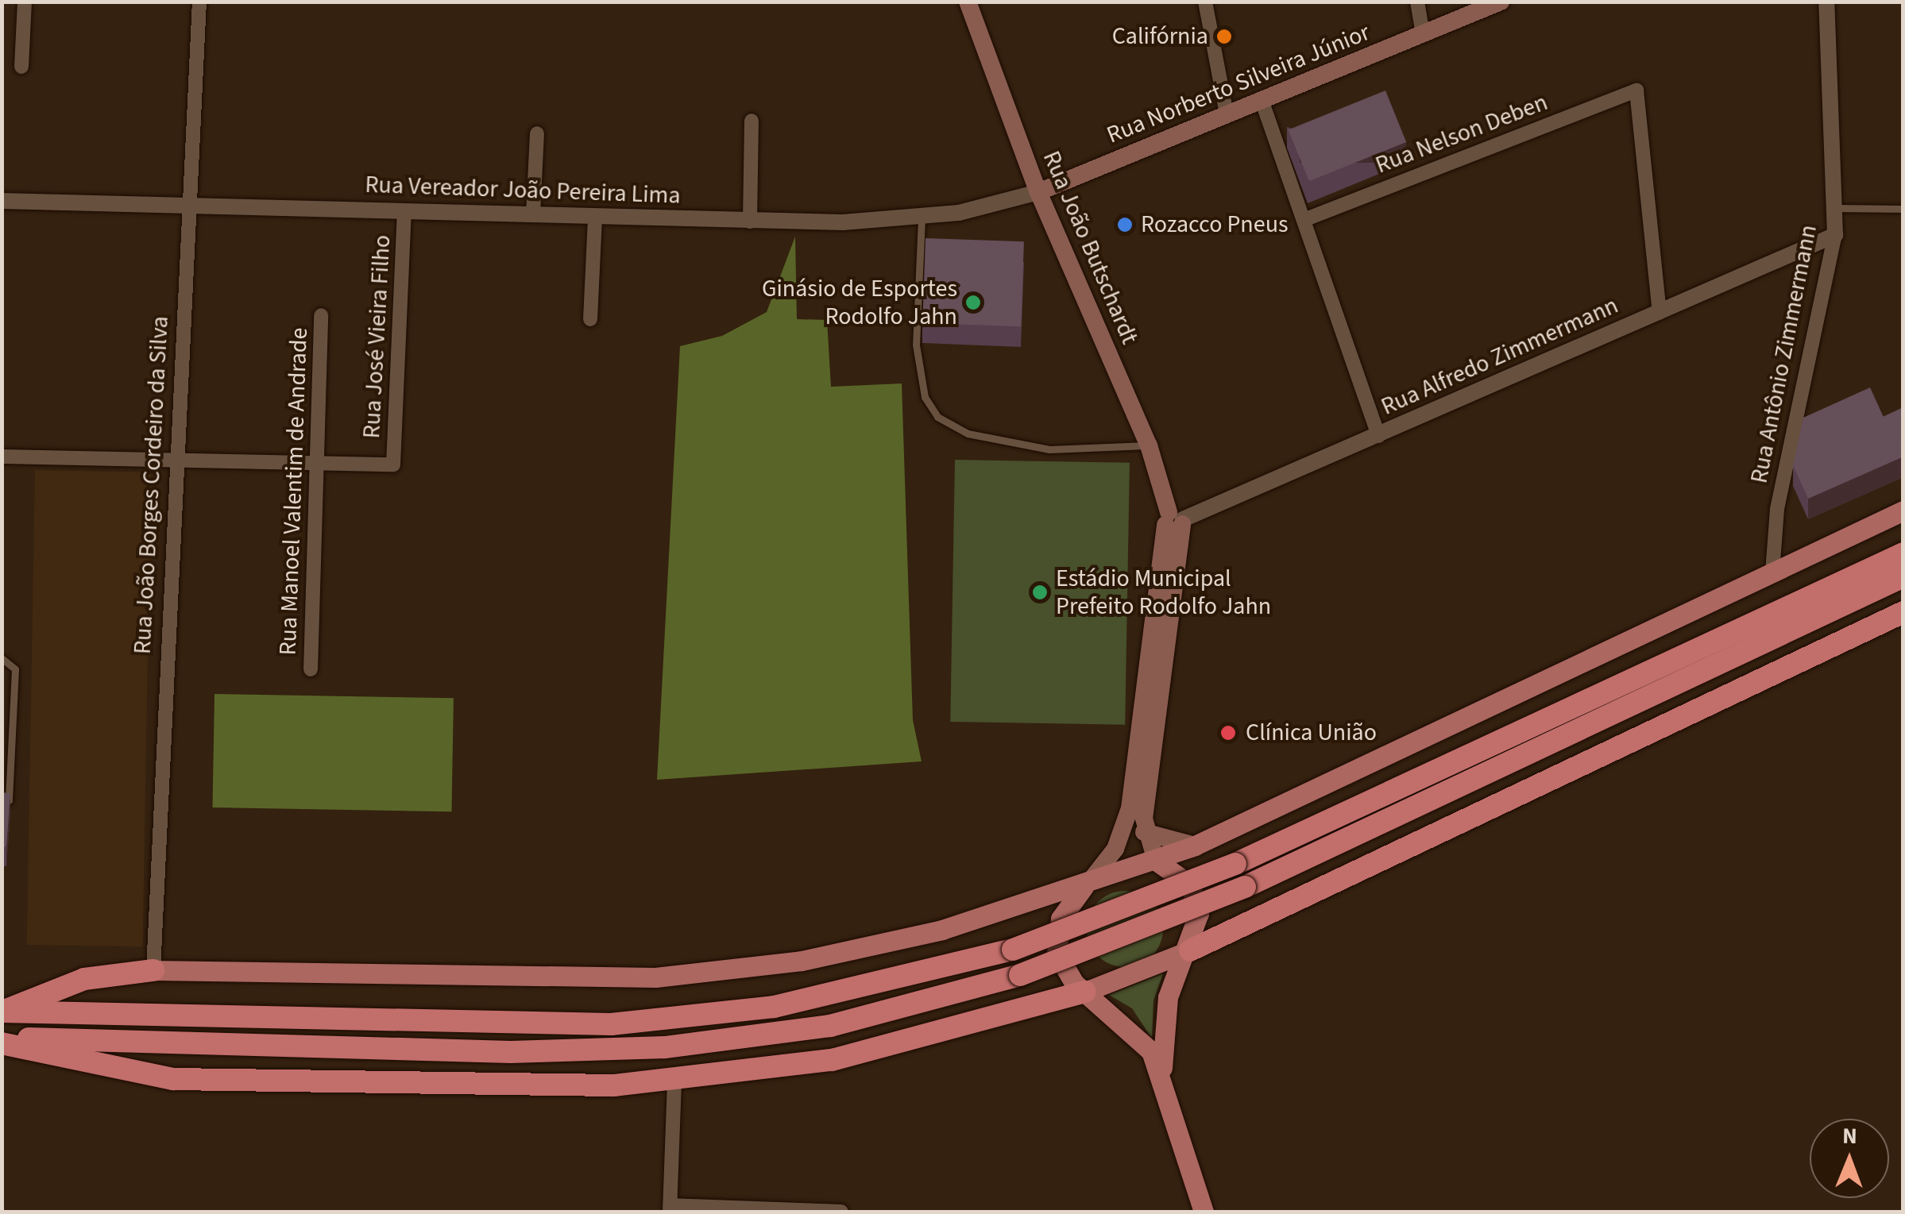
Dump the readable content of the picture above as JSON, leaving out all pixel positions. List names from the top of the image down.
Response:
{
  "streets": {
    "main road": ["Rua Norberto Silveira Júnior", "Rua João Butschardt"],
    "street": [
      "Rua Nelson Deben",
      "Rua Vereador João Pereira Lima",
      "Rua José Vieira Filho",
      "Rua Antônio Zimmermann",
      "Rua Alfredo Zimmermann",
      "Rua João Borges Cordeiro da Silva",
      "Rua Manoel Valentim de Andrade"
    ]
  },
  "crossings": [
    ["Rua Norberto Silveira Júnior", "Rua Vereador João Pereira Lima"],
    ["Rua Norberto Silveira Júnior", "Rua João Butschardt"],
    ["Rua Nelson Deben", "Rua Alfredo Zimmermann"],
    ["Rua Vereador João Pereira Lima", "Rua João Butschardt"],
    ["Rua Vereador João Pereira Lima", "Rua José Vieira Filho"],
    ["Rua Vereador João Pereira Lima", "Rua João Borges Cordeiro da Silva"],
    ["Rua João Butschardt", "Rua Alfredo Zimmermann"],
    ["Rua José Vieira Filho", "Rua Manoel Valentim de Andrade"],
    ["Rua Antônio Zimmermann", "Rua Alfredo Zimmermann"]
  ],
  "places": [
    "Califórnia",
    "Rozacco Pneus",
    "Ginásio de Esportes Rodolfo Jahn",
    "Estádio Municipal Prefeito Rodolfo Jahn",
    "Clínica União"
  ],
  "north": "top"
}
